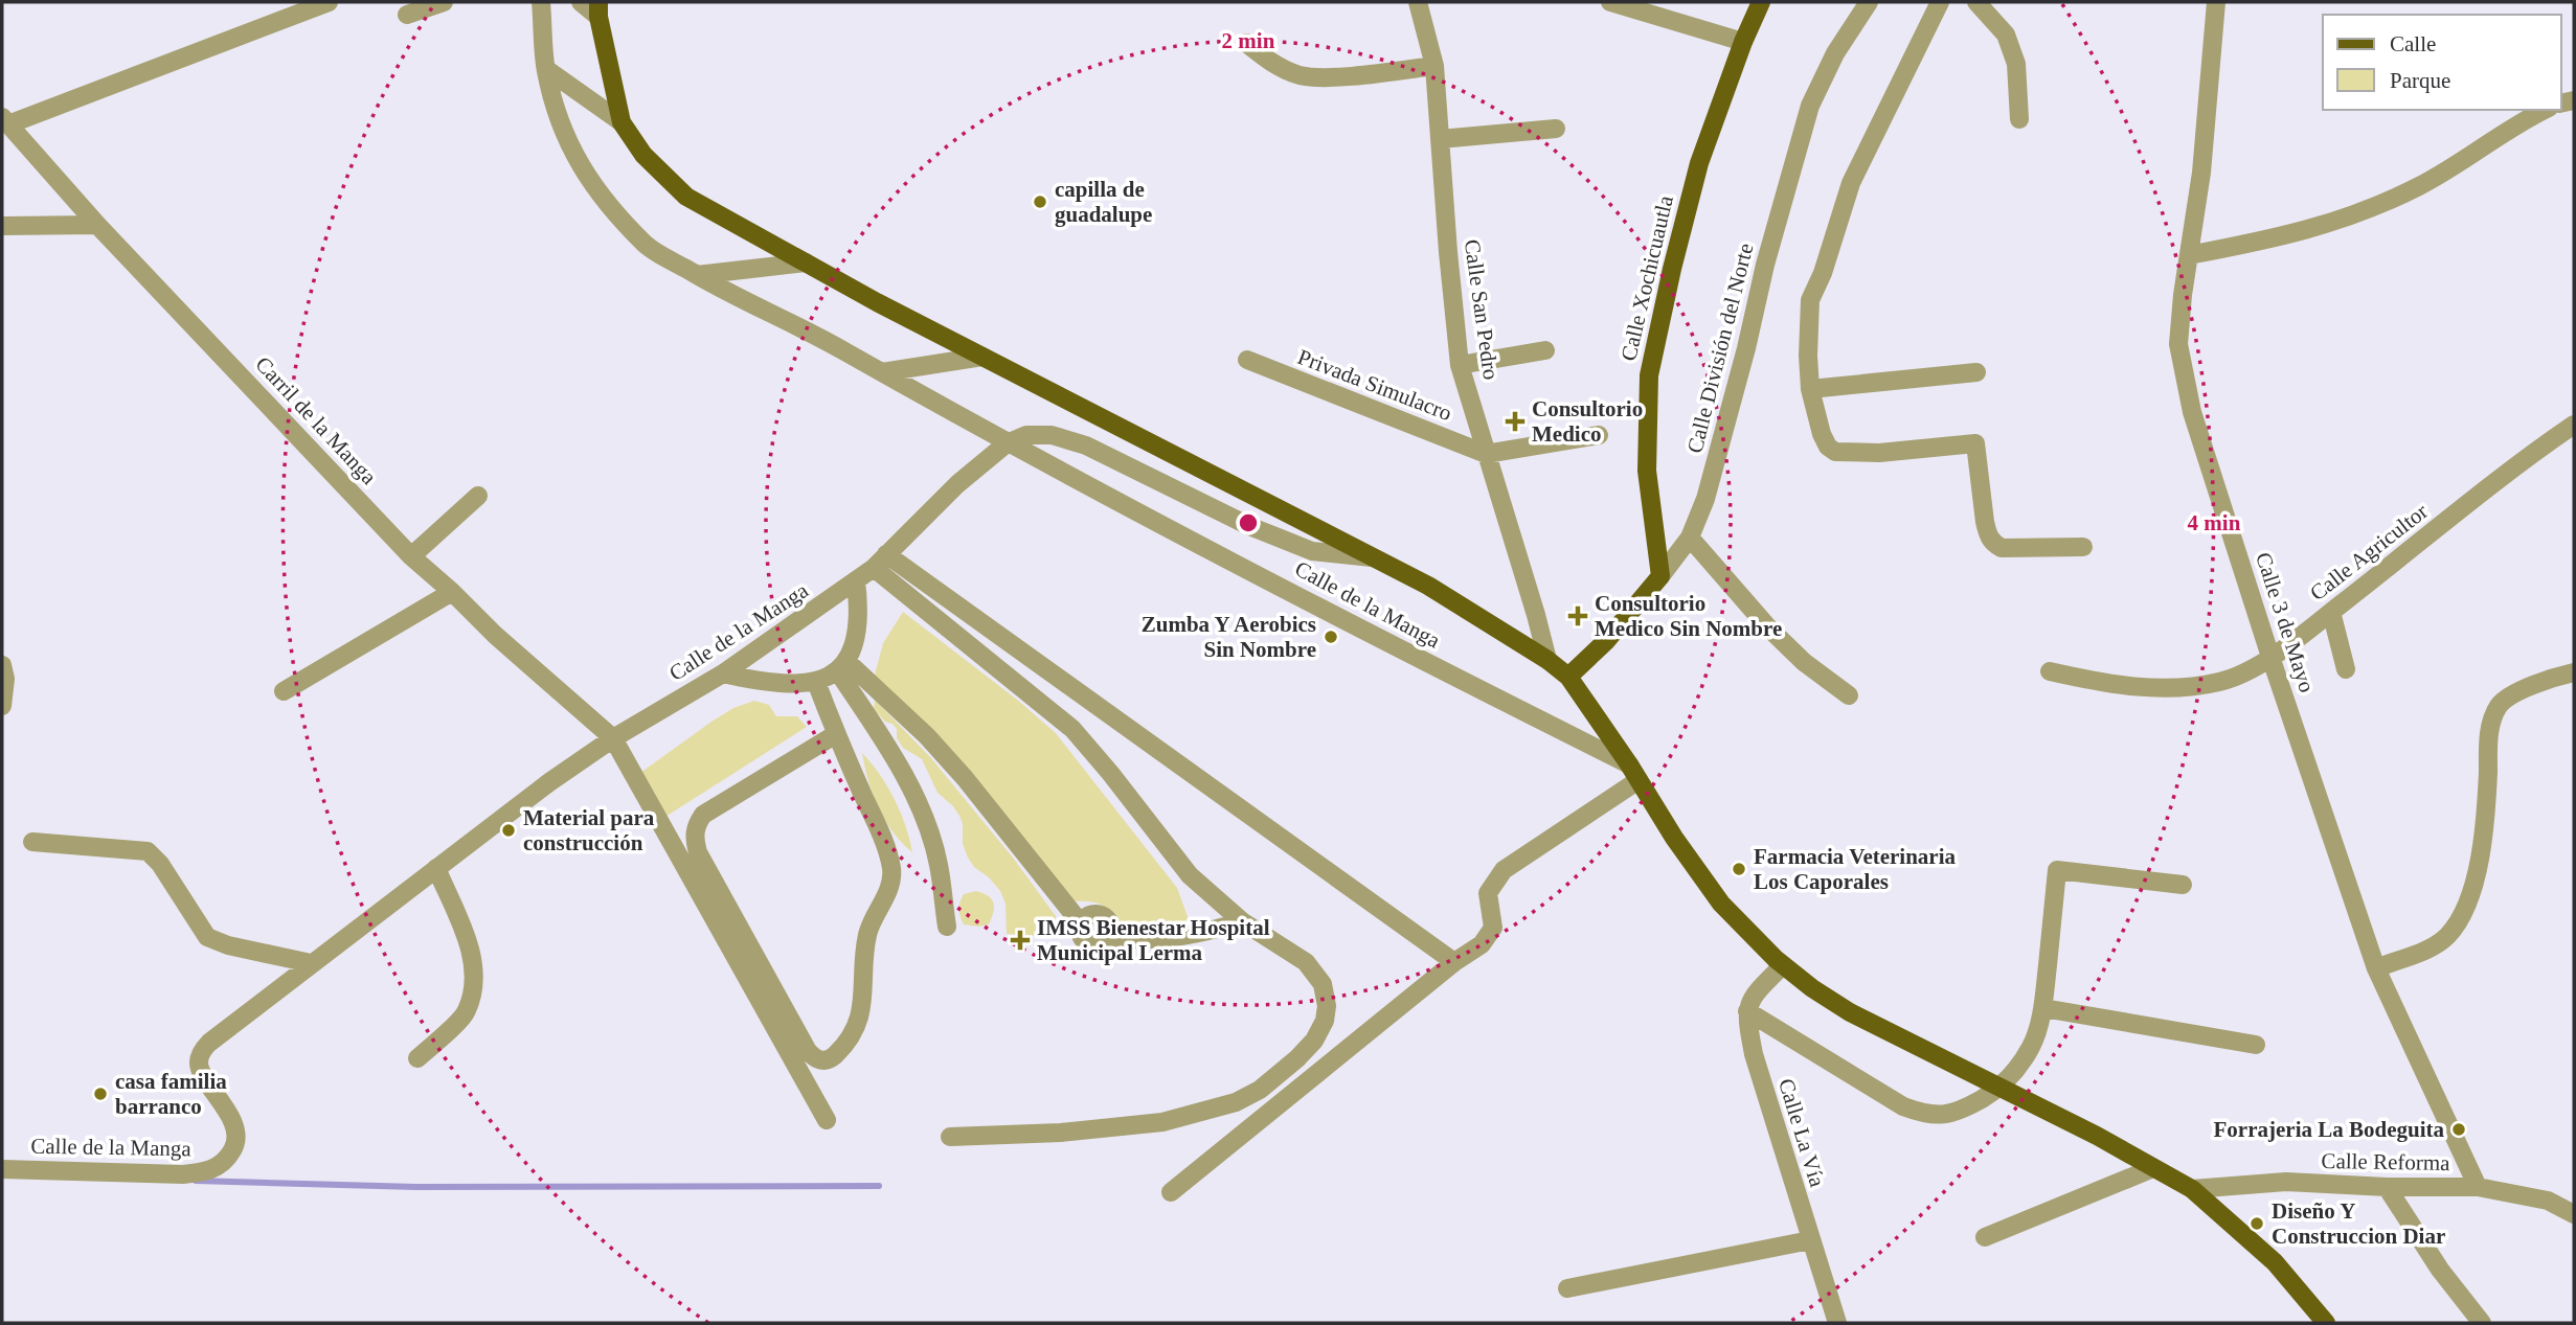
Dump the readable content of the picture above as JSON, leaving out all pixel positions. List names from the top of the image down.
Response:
{
  "streets": {
    "main road": ["Calle Xochicuautla", "Calle División del Norte"],
    "street": [
      "Calle San Pedro",
      "Privada Simulacro",
      "Carril de la Manga",
      "Calle Agricultor",
      "Calle de la Manga",
      "Calle 3 de Mayo",
      "Calle La Vía",
      "Calle Reforma"
    ]
  },
  "crossings": [
    ["Calle Xochicuautla", "Calle División del Norte"],
    ["Calle San Pedro", "Privada Simulacro"],
    ["Carril de la Manga", "Calle de la Manga"],
    ["Calle Agricultor", "Calle 3 de Mayo"],
    ["Calle 3 de Mayo", "Calle Reforma"]
  ],
  "places": {
    "other": [
      "capilla de guadalupe",
      "Zumba Y Aerobics Sin Nombre",
      "Material para construcción",
      "Farmacia Veterinaria Los Caporales",
      "casa familia barranco",
      "Forrajeria La Bodeguita",
      "Diseño Y Construccion Diar"
    ],
    "health": ["Consultorio Medico", "Consultorio Medico Sin Nombre", "IMSS Bienestar Hospital Municipal Lerma"]
  },
  "legend": ["Calle", "Parque"],
  "rings": ["2 min", "4 min"]
}
